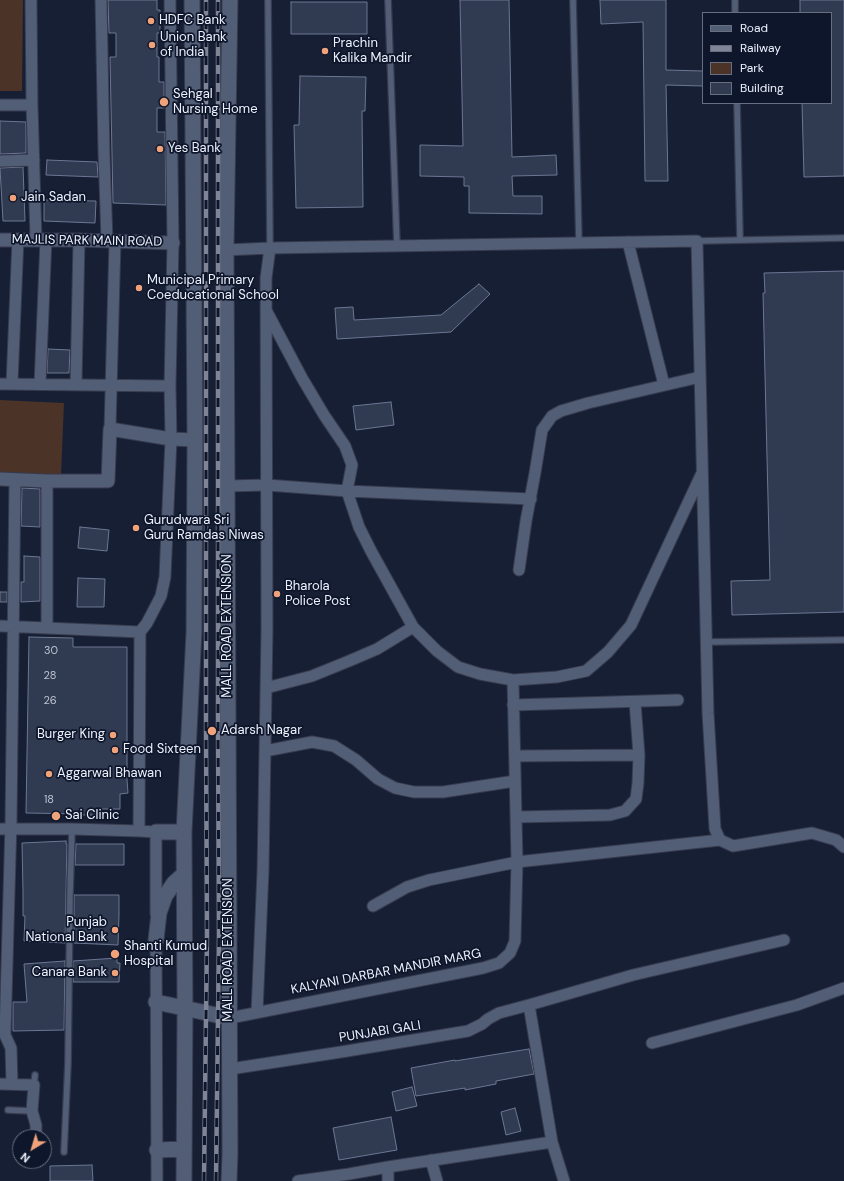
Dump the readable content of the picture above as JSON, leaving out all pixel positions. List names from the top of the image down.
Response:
{
  "streets": {
    "main road": ["MALL ROAD EXTENSION"],
    "street": ["MAJLIS PARK MAIN ROAD", "KALYANI DARBAR MANDIR MARG", "PUNJABI GALI"]
  },
  "crossings": [
    ["MALL ROAD EXTENSION", "KALYANI DARBAR MANDIR MARG"],
    ["MALL ROAD EXTENSION", "PUNJABI GALI"]
  ],
  "places": [
    "HDFC Bank",
    "Union Bank of India",
    "Prachin Kalika Mandir",
    "Sehgal Nursing Home",
    "Yes Bank",
    "Jain Sadan",
    "Municipal Primary Coeducational School",
    "Gurudwara Sri Guru Ramdas Niwas",
    "Bharola Police Post",
    "Adarsh Nagar",
    "Burger King",
    "Food Sixteen",
    "Aggarwal Bhawan",
    "Sai Clinic",
    "Punjab National Bank",
    "Shanti Kumud Hospital",
    "Canara Bank"
  ],
  "house_numbers": [
    "30",
    "28",
    "26",
    "18"
  ],
  "legend": [
    "Road",
    "Railway",
    "Park",
    "Building"
  ],
  "north": "bottom left"
}
